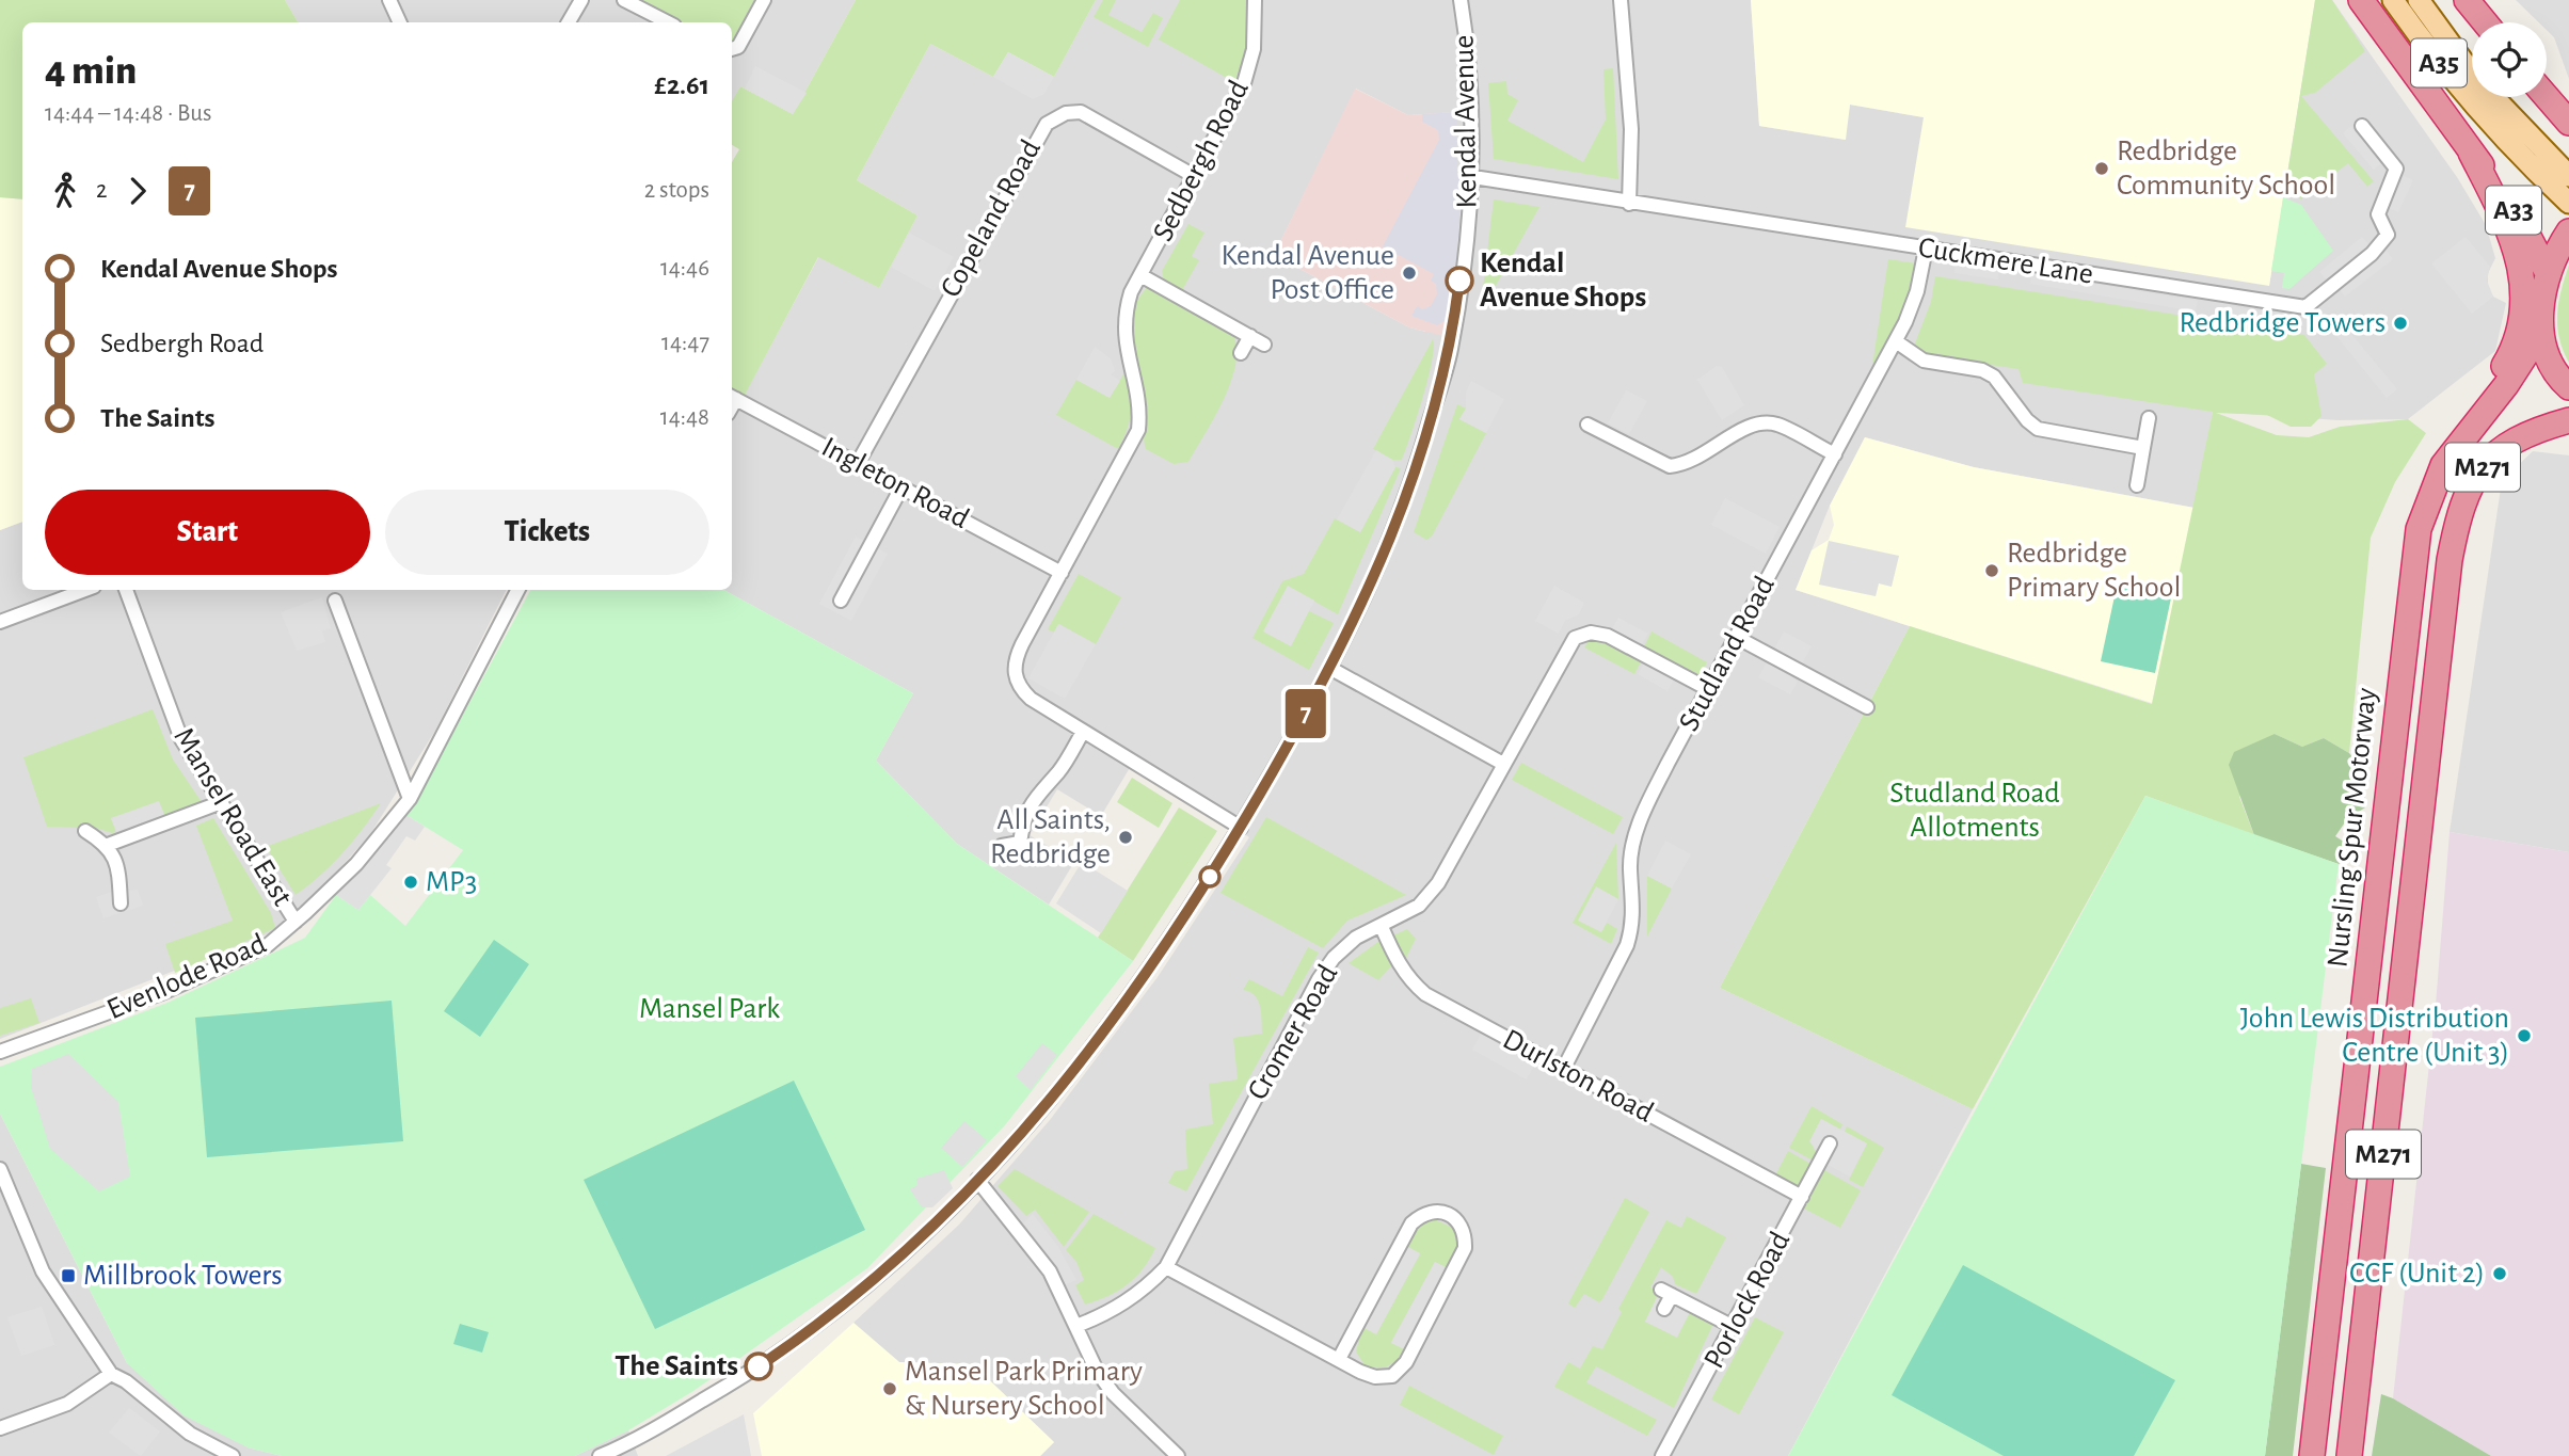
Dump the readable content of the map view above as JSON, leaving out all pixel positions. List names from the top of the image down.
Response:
{
  "streets": {
    "highway": ["A33", "M271", "Nursling Spur Motorway"],
    "main road": ["A35"],
    "street": [
      "Kendal Avenue",
      "Sedbergh Road",
      "Copeland Road",
      "Cuckmere Lane",
      "Ingleton Road",
      "Studland Road",
      "Mansel Road East",
      "Evenlode Road",
      "Cromer Road",
      "Durlston Road",
      "Porlock Road"
    ]
  },
  "crossings": [
    ["Kendal Avenue", "Sedbergh Road"],
    ["Kendal Avenue", "Cuckmere Lane"],
    ["Sedbergh Road", "Copeland Road"],
    ["Sedbergh Road", "Ingleton Road"],
    ["A33", "M271"],
    ["Copeland Road", "Ingleton Road"],
    ["Cuckmere Lane", "Studland Road"],
    ["M271", "Nursling Spur Motorway"],
    ["Studland Road", "Cromer Road"],
    ["Studland Road", "Durlston Road"],
    ["Mansel Road East", "Evenlode Road"],
    ["Cromer Road", "Durlston Road"],
    ["Durlston Road", "Porlock Road"]
  ],
  "parks": ["Studland Road Allotments", "Mansel Park"],
  "places": {
    "other": [
      "Redbridge Community School",
      "Kendal Avenue Post Office",
      "Kendal Avenue Shops",
      "Redbridge Towers",
      "Redbridge Primary School",
      "All Saints, Redbridge",
      "MP3",
      "John Lewis Distribution Centre (Unit 3)",
      "CCF (Unit 2)",
      "The Saints",
      "Mansel Park Primary & Nursery School"
    ],
    "transit": ["Millbrook Towers"]
  },
  "lines": ["bus line 7"],
  "page": {
    "on_map": "7",
    "heading": ["4 min", "14:44 – 14:48 · Bus", "£2.61"],
    "legs": ["2", "7", "2 stops"],
    "list": [
      {
        "name": "Kendal Avenue Shops",
        "value": "14:46"
      },
      {
        "name": "Sedbergh Road",
        "value": "14:47"
      },
      {
        "name": "The Saints",
        "value": "14:48"
      }
    ],
    "buttons": ["Start", "Tickets"]
  }
}
